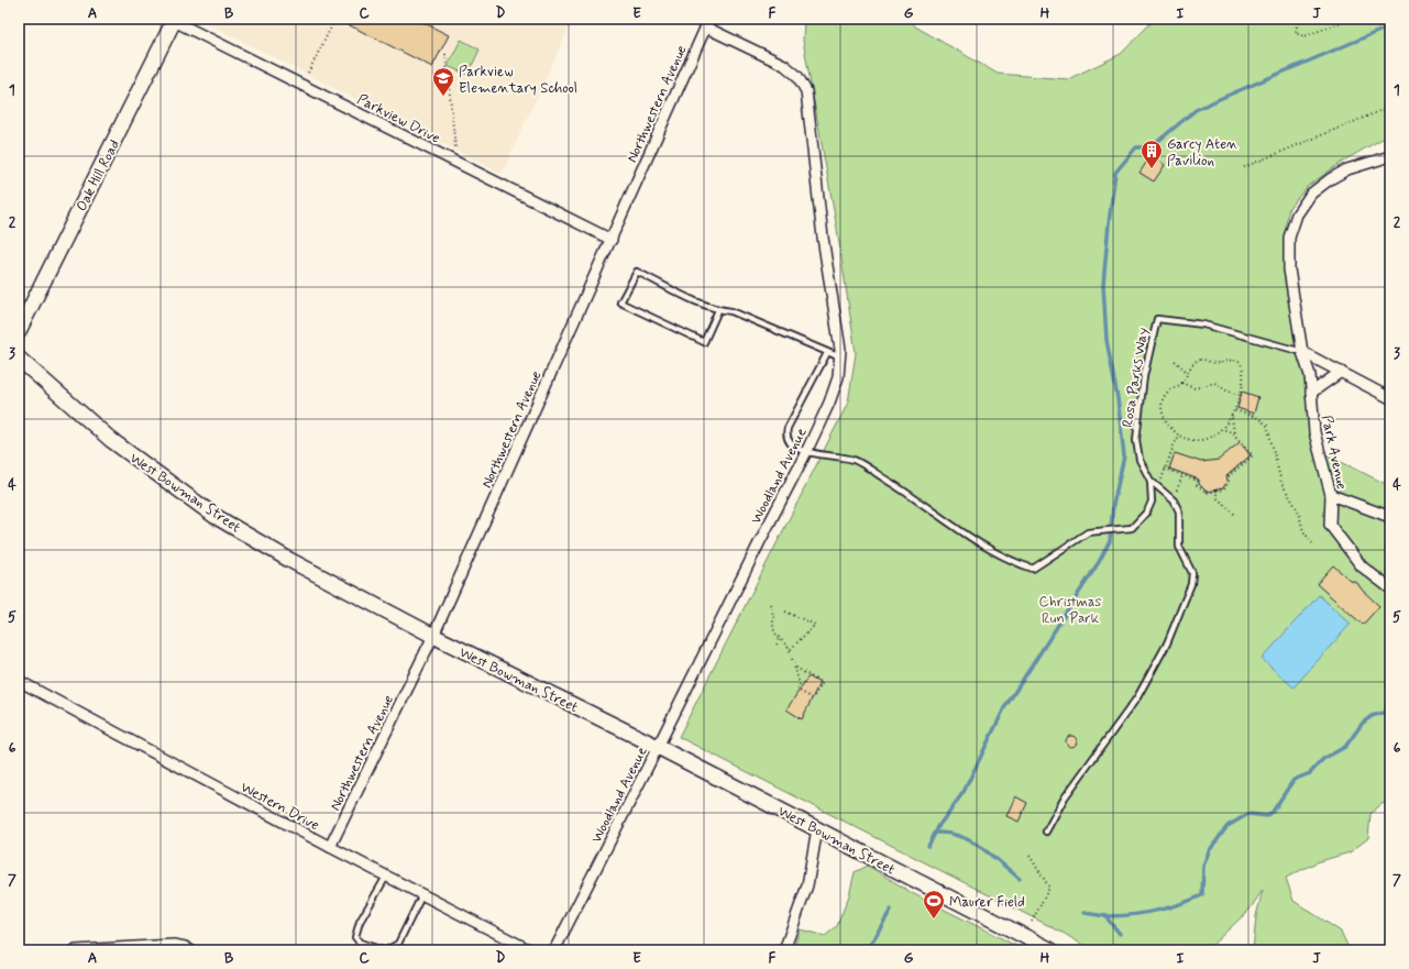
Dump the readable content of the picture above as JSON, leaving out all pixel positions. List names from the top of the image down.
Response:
{
  "streets": {
    "street": [
      "Northwestern Avenue",
      "Parkview Drive",
      "Oak Hill Road",
      "Park Avenue",
      "Woodland Avenue",
      "West Bowman Street",
      "Western Drive"
    ],
    "lane": ["Rosa Parks Way"]
  },
  "crossings": [
    ["Northwestern Avenue", "Parkview Drive"],
    ["Northwestern Avenue", "Woodland Avenue"],
    ["Northwestern Avenue", "West Bowman Street"],
    ["Northwestern Avenue", "Western Drive"],
    ["Parkview Drive", "Oak Hill Road"],
    ["Rosa Parks Way", "Park Avenue"],
    ["Rosa Parks Way", "Woodland Avenue"],
    ["Woodland Avenue", "West Bowman Street"]
  ],
  "parks": ["Christmas Run Park"],
  "places": {
    "school or university": ["Parkview Elementary School"],
    "building": ["Garcy Aten Pavilion"],
    "sports": ["Maurer Field"]
  },
  "grid": {
    "columns": [
      "A",
      "B",
      "C",
      "D",
      "E",
      "F",
      "G",
      "H",
      "I",
      "J"
    ],
    "rows": [
      "1",
      "2",
      "3",
      "4",
      "5",
      "6",
      "7"
    ]
  }
}
